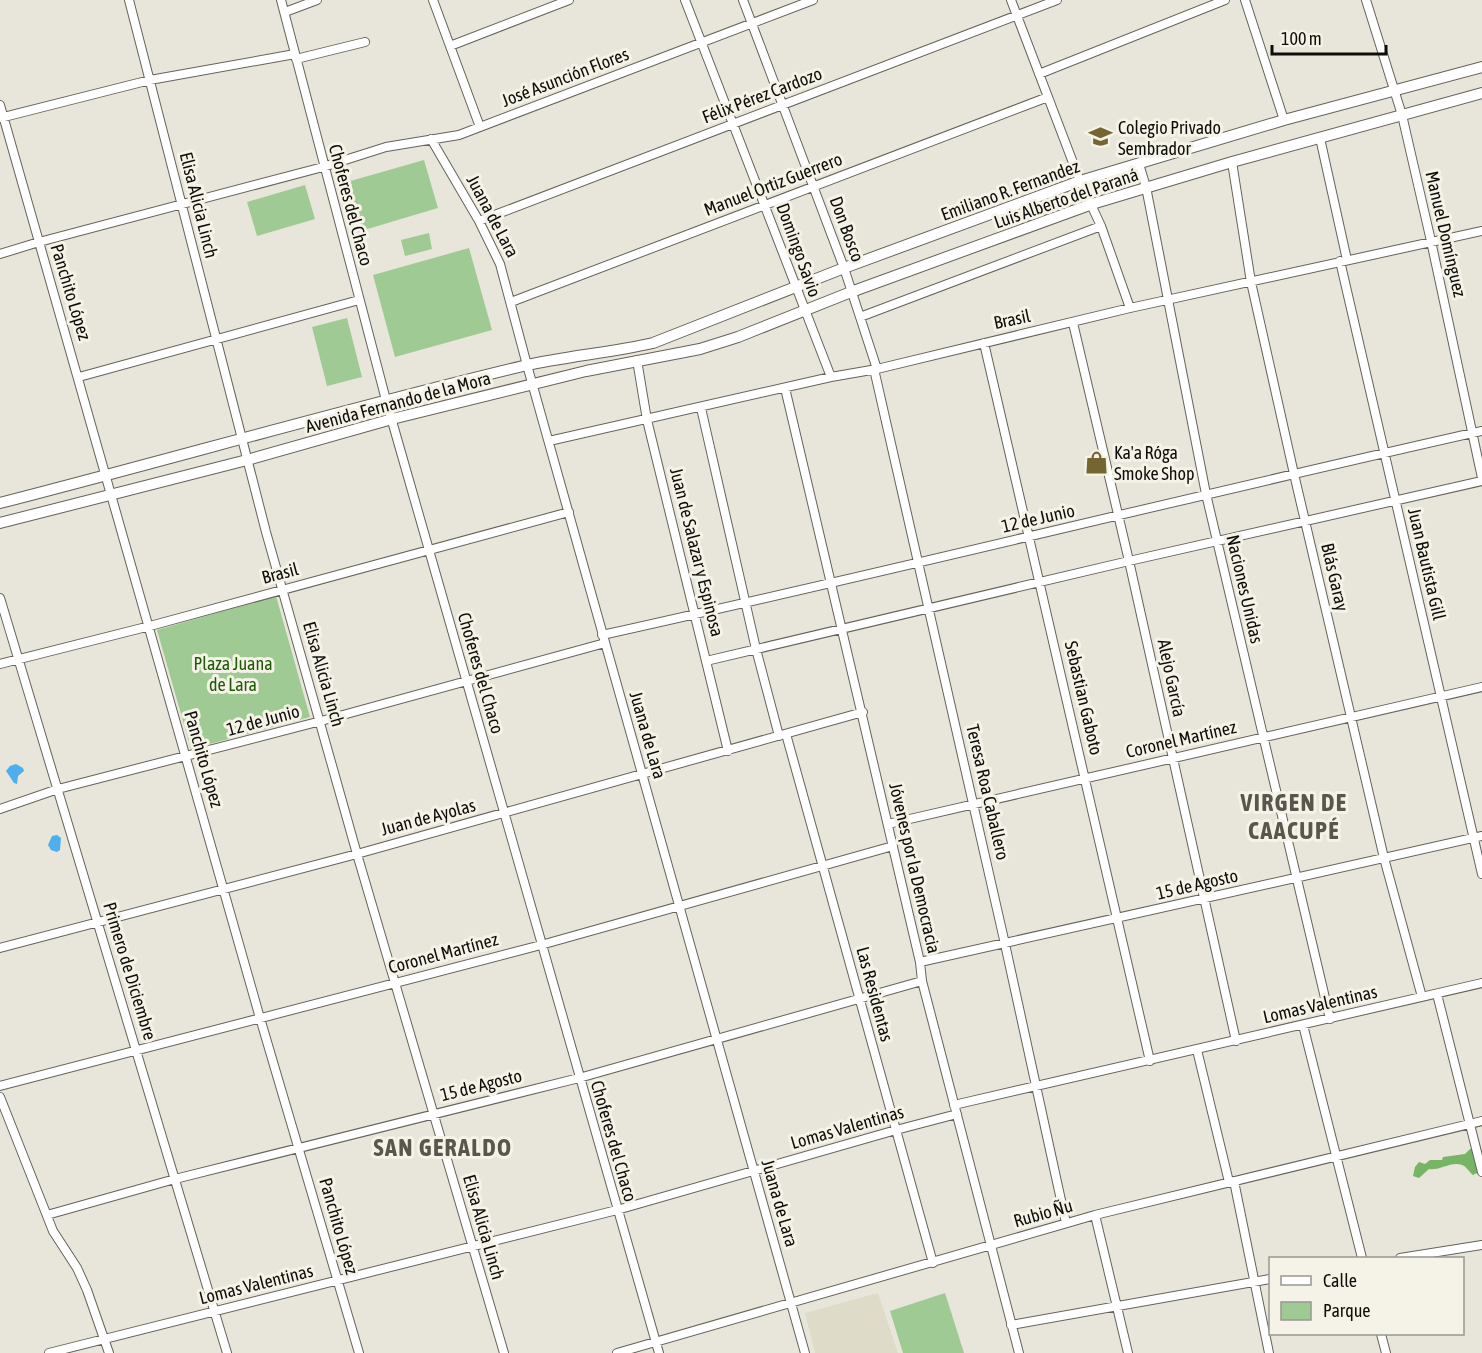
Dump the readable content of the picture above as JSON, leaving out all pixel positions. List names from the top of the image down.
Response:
{
  "streets": {
    "main road": ["Emiliano R. Fernandez", "Luis Alberto del Paraná", "Avenida Fernando de la Mora"],
    "street": [
      "José Asunción Flores",
      "Félix Pérez Cardozo",
      "Manuel Ortiz Guerrero",
      "Elisa Alicia Linch",
      "Choferes del Chaco",
      "Juana de Lara",
      "Don Bosco",
      "Manuel Domínguez",
      "Domingo Savio",
      "Panchito López",
      "Brasil",
      "12 de Junio",
      "Juan de Salazar y Espinosa",
      "Juan Bautista Gill",
      "Blás Garay",
      "Naciones Unidas",
      "Alejo García",
      "Sebastian Gaboto",
      "Coronel Martínez",
      "Teresa Roa Caballero",
      "Juan de Ayolas",
      "Jóvenes por la Democracia",
      "15 de Agosto",
      "Primero de Diciembre",
      "Las Residentas",
      "Lomas Valentinas",
      "Rubio Ñu"
    ]
  },
  "crossings": [
    ["José Asunción Flores", "Elisa Alicia Linch"],
    ["José Asunción Flores", "Choferes del Chaco"],
    ["José Asunción Flores", "Juana de Lara"],
    ["José Asunción Flores", "Don Bosco"],
    ["José Asunción Flores", "Domingo Savio"],
    ["José Asunción Flores", "Panchito López"],
    ["Félix Pérez Cardozo", "Juana de Lara"],
    ["Félix Pérez Cardozo", "Don Bosco"],
    ["Félix Pérez Cardozo", "Domingo Savio"],
    ["Manuel Ortiz Guerrero", "Juana de Lara"],
    ["Manuel Ortiz Guerrero", "Don Bosco"],
    ["Manuel Ortiz Guerrero", "Domingo Savio"],
    ["Emiliano R. Fernandez", "Don Bosco"],
    ["Emiliano R. Fernandez", "Manuel Domínguez"],
    ["Emiliano R. Fernandez", "Domingo Savio"],
    ["Emiliano R. Fernandez", "Avenida Fernando de la Mora"],
    ["Emiliano R. Fernandez", "Naciones Unidas"],
    ["Luis Alberto del Paraná", "Don Bosco"],
    ["Luis Alberto del Paraná", "Manuel Domínguez"],
    ["Luis Alberto del Paraná", "Domingo Savio"],
    ["Luis Alberto del Paraná", "Avenida Fernando de la Mora"],
    ["Luis Alberto del Paraná", "Juan Bautista Gill"],
    ["Luis Alberto del Paraná", "Blás Garay"],
    ["Luis Alberto del Paraná", "Naciones Unidas"],
    ["Elisa Alicia Linch", "Brasil"],
    ["Elisa Alicia Linch", "Avenida Fernando de la Mora"],
    ["Elisa Alicia Linch", "12 de Junio"],
    ["Elisa Alicia Linch", "Coronel Martínez"],
    ["Elisa Alicia Linch", "Juan de Ayolas"],
    ["Elisa Alicia Linch", "15 de Agosto"],
    ["Elisa Alicia Linch", "Lomas Valentinas"],
    ["Choferes del Chaco", "Brasil"],
    ["Choferes del Chaco", "Avenida Fernando de la Mora"],
    ["Choferes del Chaco", "12 de Junio"],
    ["Choferes del Chaco", "Coronel Martínez"],
    ["Choferes del Chaco", "Juan de Ayolas"],
    ["Choferes del Chaco", "15 de Agosto"],
    ["Choferes del Chaco", "Lomas Valentinas"],
    ["Choferes del Chaco", "Rubio Ñu"],
    ["Juana de Lara", "Brasil"],
    ["Juana de Lara", "Avenida Fernando de la Mora"],
    ["Juana de Lara", "12 de Junio"],
    ["Juana de Lara", "Coronel Martínez"],
    ["Juana de Lara", "Juan de Ayolas"],
    ["Juana de Lara", "15 de Agosto"],
    ["Juana de Lara", "Lomas Valentinas"],
    ["Juana de Lara", "Rubio Ñu"],
    ["Don Bosco", "Brasil"],
    ["Don Bosco", "Teresa Roa Caballero"],
    ["Manuel Domínguez", "Brasil"],
    ["Manuel Domínguez", "12 de Junio"],
    ["Domingo Savio", "Brasil"],
    ["Domingo Savio", "Avenida Fernando de la Mora"],
    ["Panchito López", "Brasil"],
    ["Panchito López", "Avenida Fernando de la Mora"],
    ["Panchito López", "12 de Junio"],
    ["Panchito López", "Coronel Martínez"],
    ["Panchito López", "Juan de Ayolas"],
    ["Panchito López", "15 de Agosto"],
    ["Panchito López", "Lomas Valentinas"],
    ["Brasil", "Juan de Salazar y Espinosa"],
    ["Brasil", "Juan Bautista Gill"],
    ["Brasil", "Blás Garay"],
    ["Brasil", "Naciones Unidas"],
    ["Brasil", "Alejo García"],
    ["Brasil", "Sebastian Gaboto"],
    ["Brasil", "Teresa Roa Caballero"],
    ["Brasil", "Jóvenes por la Democracia"],
    ["Brasil", "Primero de Diciembre"],
    ["Brasil", "Las Residentas"],
    ["Avenida Fernando de la Mora", "Juan de Salazar y Espinosa"],
    ["12 de Junio", "Juan de Salazar y Espinosa"],
    ["12 de Junio", "Juan Bautista Gill"],
    ["12 de Junio", "Blás Garay"],
    ["12 de Junio", "Naciones Unidas"],
    ["12 de Junio", "Alejo García"],
    ["12 de Junio", "Sebastian Gaboto"],
    ["12 de Junio", "Teresa Roa Caballero"],
    ["12 de Junio", "Jóvenes por la Democracia"],
    ["12 de Junio", "Primero de Diciembre"],
    ["12 de Junio", "Las Residentas"],
    ["Juan de Salazar y Espinosa", "Juan de Ayolas"],
    ["Juan Bautista Gill", "Coronel Martínez"],
    ["Juan Bautista Gill", "15 de Agosto"],
    ["Blás Garay", "Coronel Martínez"],
    ["Blás Garay", "15 de Agosto"],
    ["Blás Garay", "Lomas Valentinas"],
    ["Naciones Unidas", "Coronel Martínez"],
    ["Naciones Unidas", "15 de Agosto"],
    ["Naciones Unidas", "Lomas Valentinas"],
    ["Alejo García", "Coronel Martínez"],
    ["Alejo García", "15 de Agosto"],
    ["Alejo García", "Lomas Valentinas"],
    ["Sebastian Gaboto", "Coronel Martínez"],
    ["Sebastian Gaboto", "15 de Agosto"],
    ["Sebastian Gaboto", "Lomas Valentinas"],
    ["Coronel Martínez", "Teresa Roa Caballero"],
    ["Coronel Martínez", "Jóvenes por la Democracia"],
    ["Coronel Martínez", "Primero de Diciembre"],
    ["Coronel Martínez", "Las Residentas"],
    ["Teresa Roa Caballero", "15 de Agosto"],
    ["Teresa Roa Caballero", "Lomas Valentinas"],
    ["Teresa Roa Caballero", "Rubio Ñu"],
    ["Juan de Ayolas", "Jóvenes por la Democracia"],
    ["Juan de Ayolas", "Primero de Diciembre"],
    ["Juan de Ayolas", "Las Residentas"],
    ["Jóvenes por la Democracia", "15 de Agosto"],
    ["Jóvenes por la Democracia", "Lomas Valentinas"],
    ["Jóvenes por la Democracia", "Rubio Ñu"],
    ["15 de Agosto", "Primero de Diciembre"],
    ["15 de Agosto", "Las Residentas"],
    ["Primero de Diciembre", "Lomas Valentinas"],
    ["Las Residentas", "Lomas Valentinas"],
    ["Las Residentas", "Rubio Ñu"]
  ],
  "districts": ["VIRGEN DE CAACUPÉ", "SAN GERALDO"],
  "parks": ["Plaza Juana de Lara"],
  "places": {
    "school or university": ["Colegio Privado Sembrador"],
    "shop": ["Ka'a Róga Smoke Shop"]
  },
  "legend": ["Calle", "Parque"],
  "scale_bar": "100 m"
}
